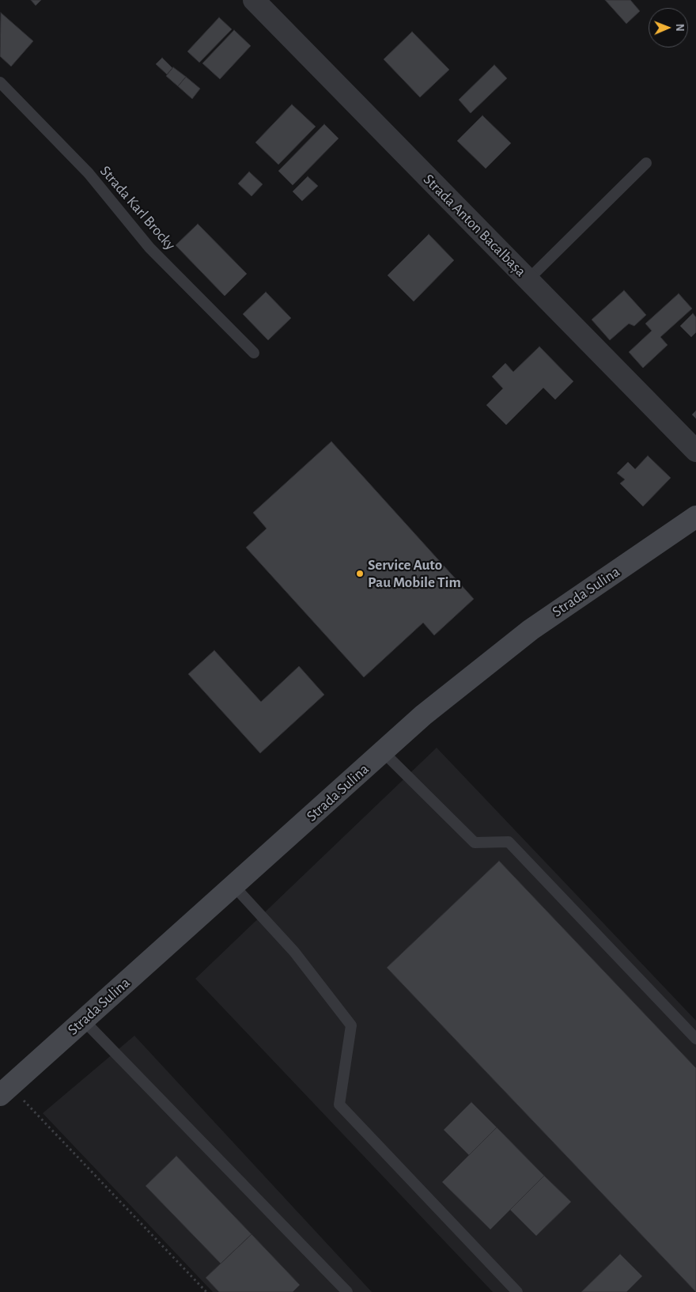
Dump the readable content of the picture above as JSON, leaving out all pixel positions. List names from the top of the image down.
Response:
{
  "streets": {
    "street": ["Strada Anton Bacalbașa", "Strada Sulina"],
    "lane": ["Strada Karl Brocky"]
  },
  "places": ["Service Auto Pau Mobile Tim"],
  "north": "right"
}
